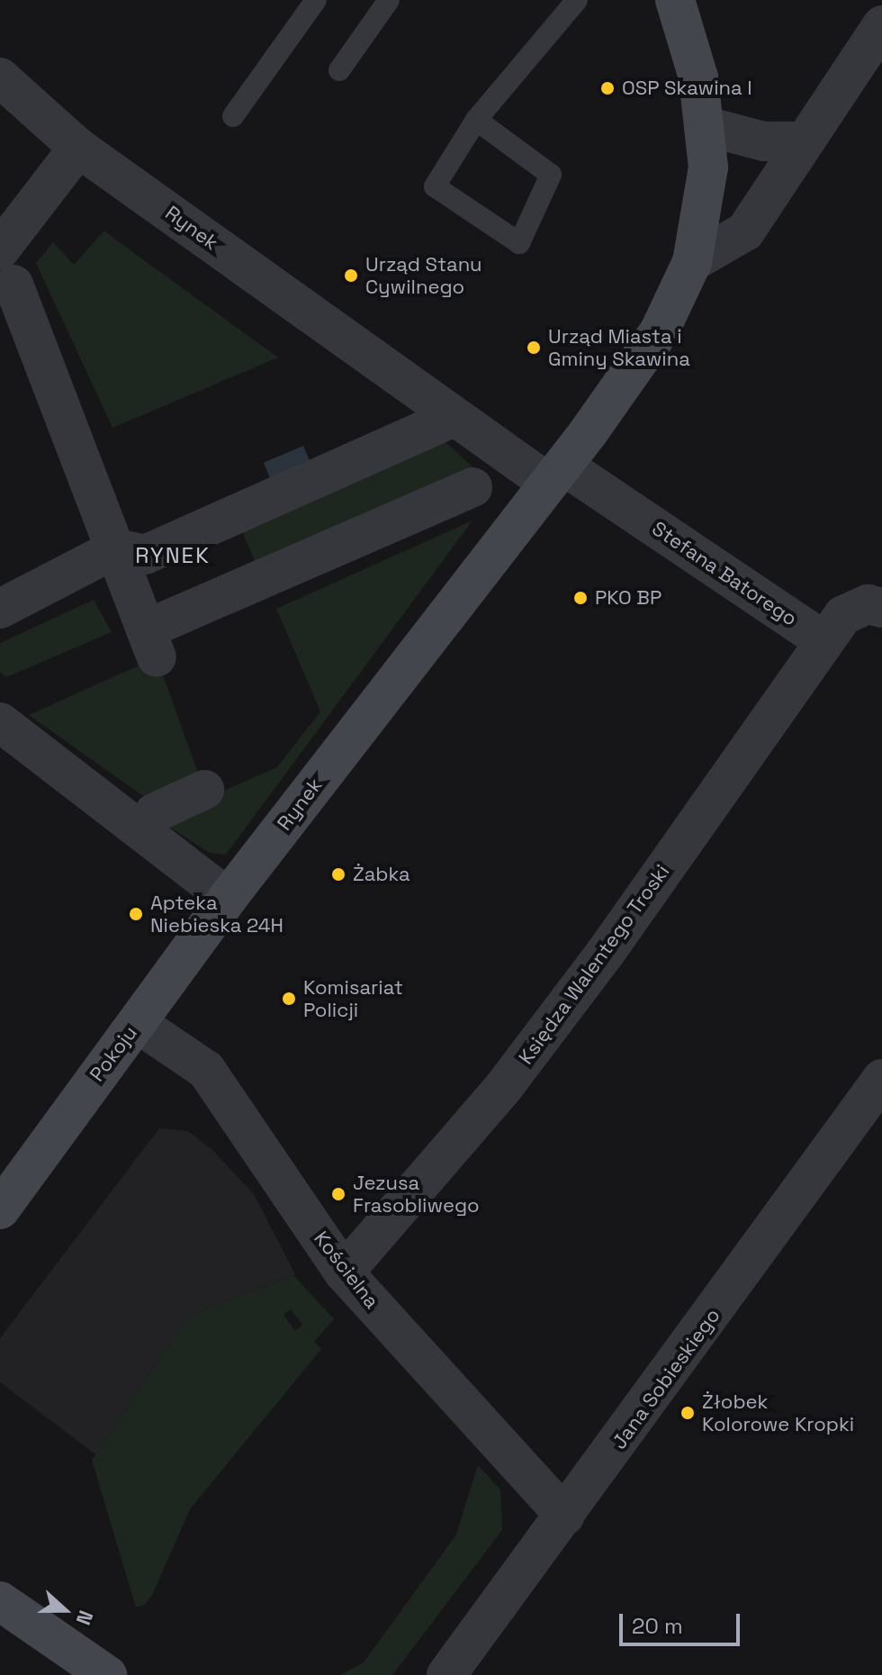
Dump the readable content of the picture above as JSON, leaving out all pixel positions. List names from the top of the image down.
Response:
{
  "streets": {
    "main road": ["Rynek", "Pokoju"],
    "street": [
      "Stefana Batorego",
      "Księdza Walentego Troski",
      "Kościelna",
      "Jana Sobieskiego"
    ]
  },
  "crossings": [
    ["Rynek", "Stefana Batorego"],
    ["Rynek", "Pokoju"],
    ["Stefana Batorego", "Księdza Walentego Troski"],
    ["Księdza Walentego Troski", "Kościelna"],
    ["Pokoju", "Kościelna"],
    ["Kościelna", "Jana Sobieskiego"]
  ],
  "districts": ["RYNEK"],
  "places": [
    "OSP Skawina I",
    "Urząd Stanu Cywilnego",
    "Urząd Miasta i Gminy Skawina",
    "PKO BP",
    "Żabka",
    "Apteka Niebieska 24H",
    "Komisariat Policji",
    "Jezusa Frasobliwego",
    "Żłobek Kolorowe Kropki"
  ],
  "scale_bar": "20 m",
  "north": "right"
}
